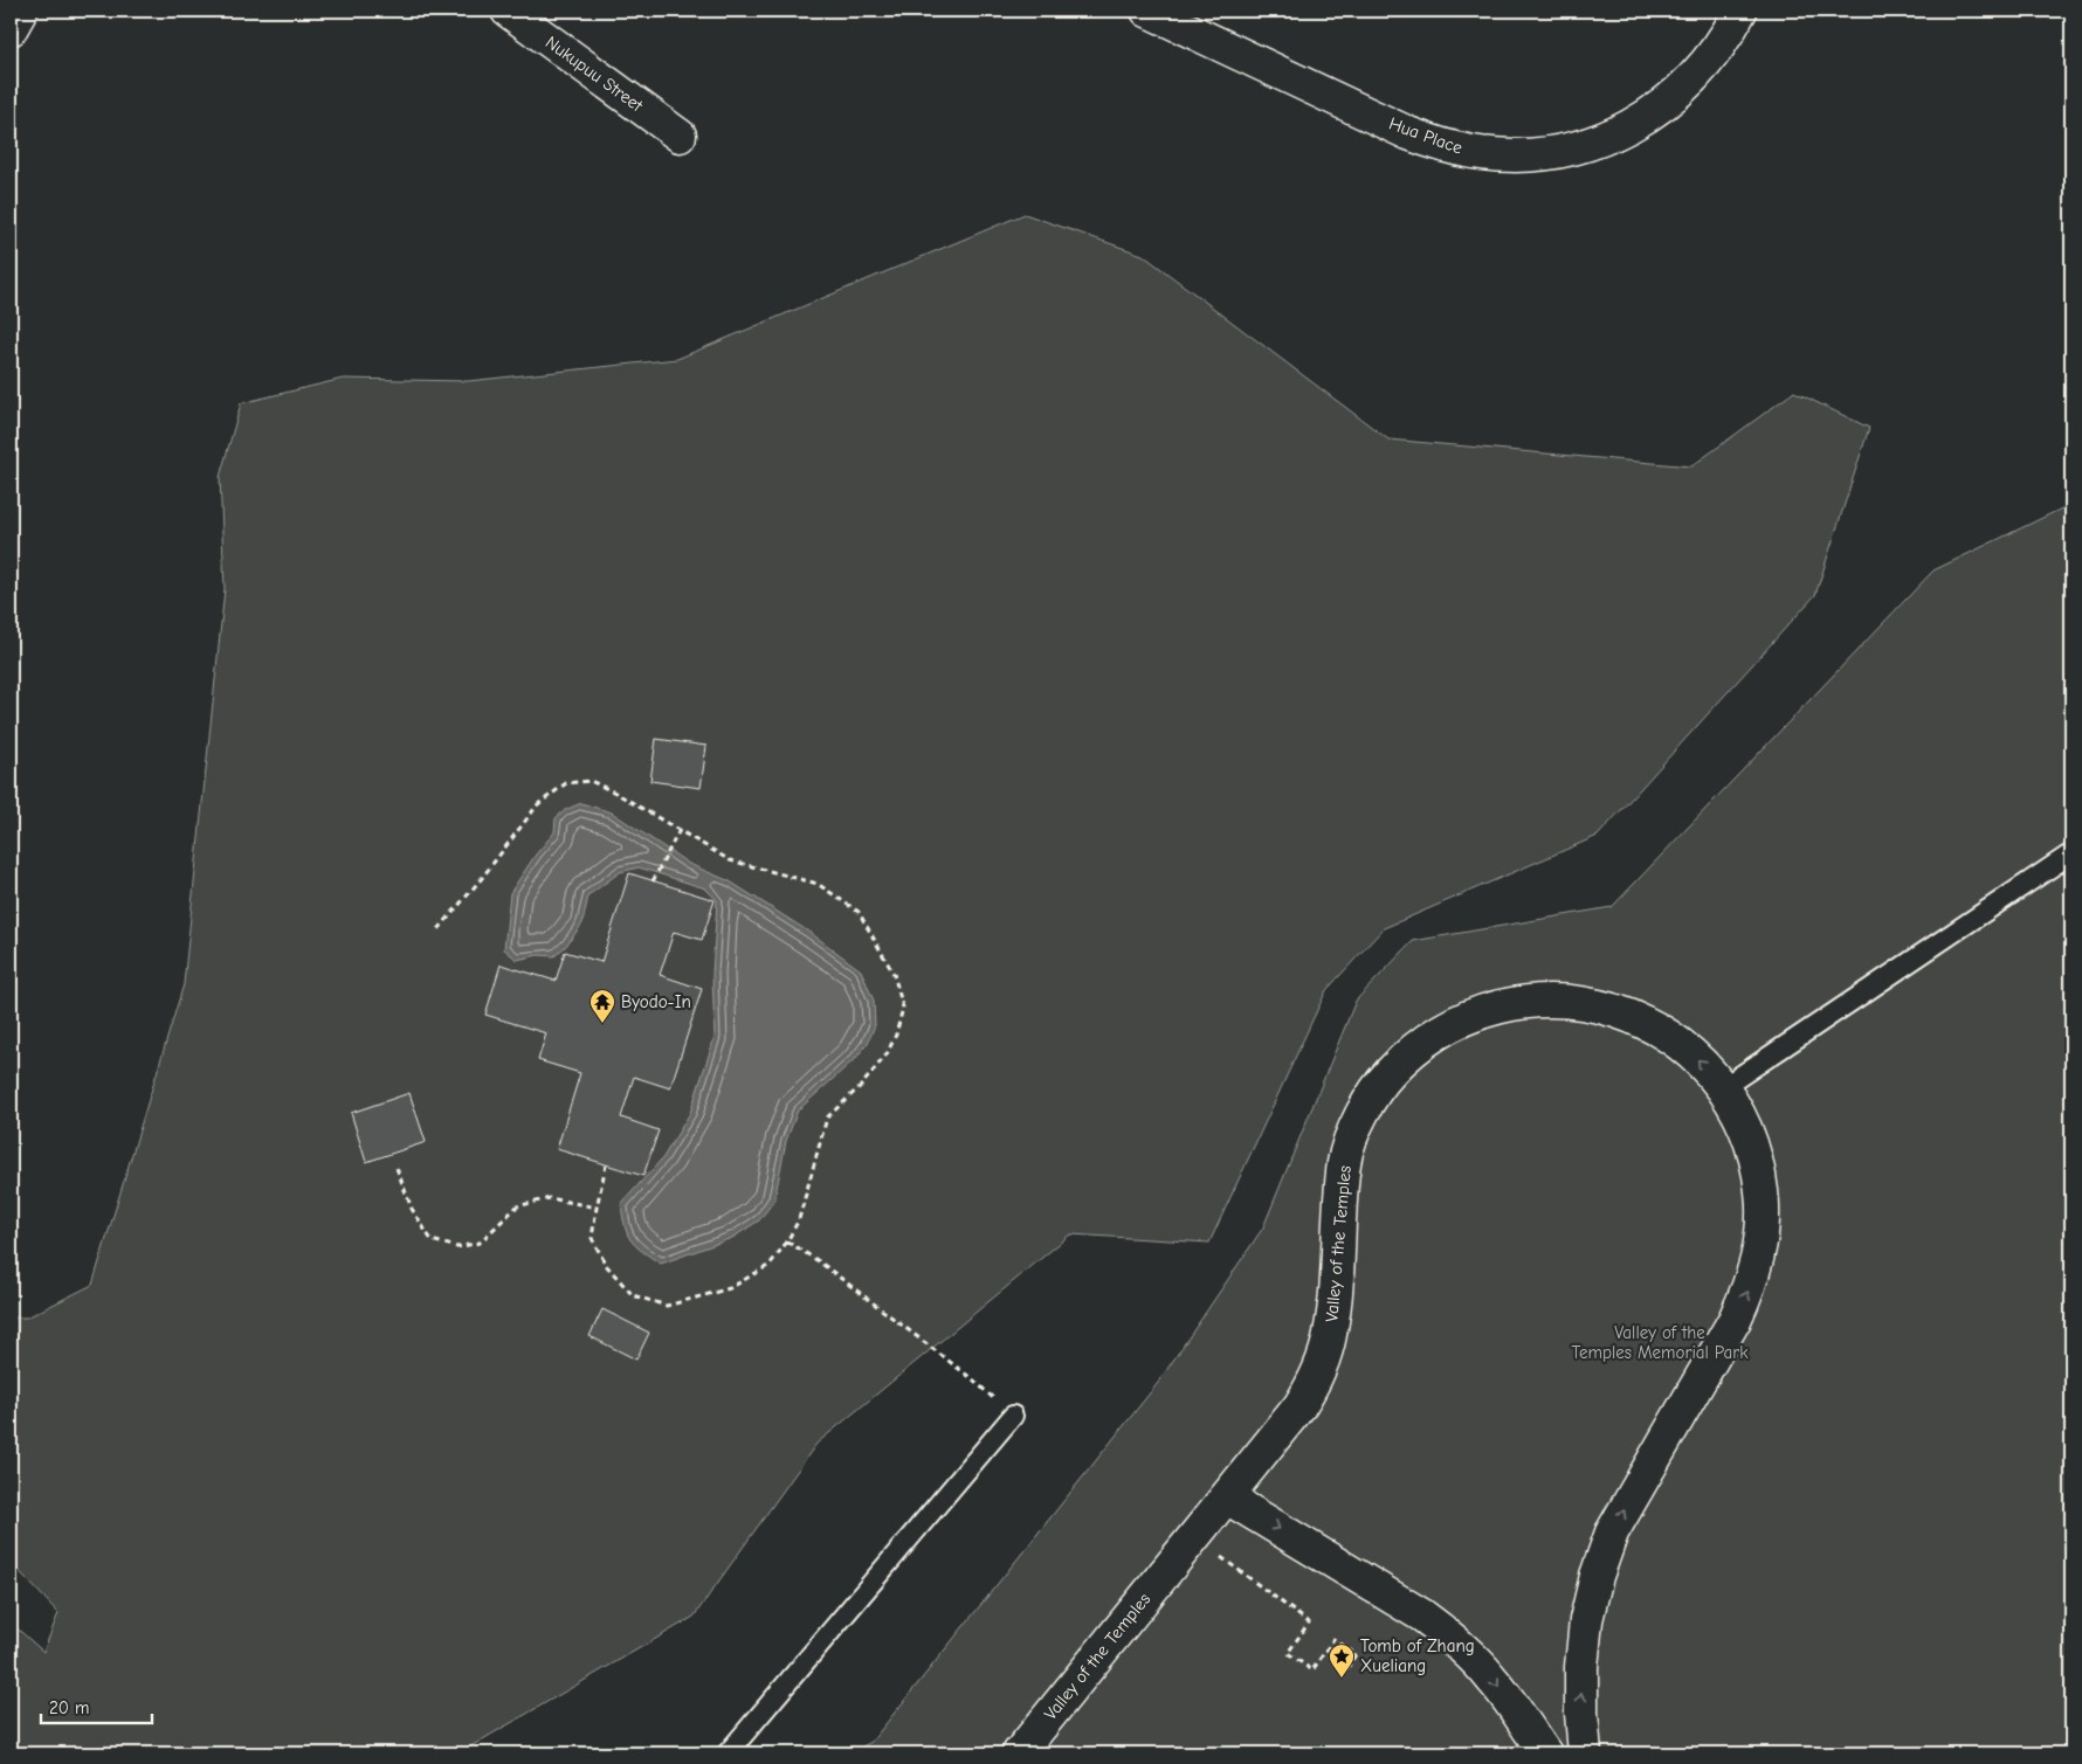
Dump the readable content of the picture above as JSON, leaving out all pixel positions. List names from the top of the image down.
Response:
{
  "streets": {
    "street": ["Nukupuu Street", "Hua Place", "Valley of the Temples"]
  },
  "parks": ["Valley of the Temples Memorial Park"],
  "places": {
    "temple": ["Byodo-In"],
    "place": ["Tomb of Zhang Xueliang"]
  },
  "scale_bar": "20 m"
}
